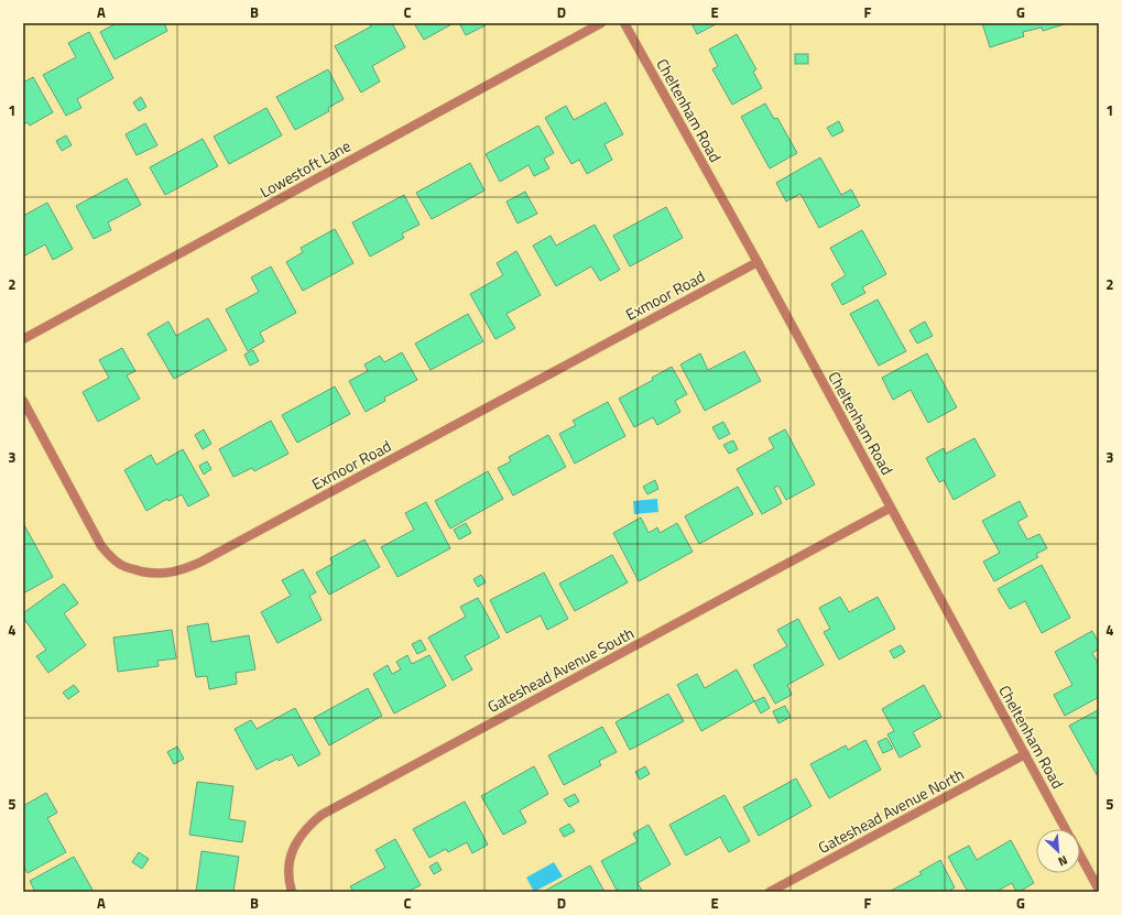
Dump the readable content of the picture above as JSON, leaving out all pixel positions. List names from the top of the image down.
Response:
{
  "streets": {
    "street": [
      "Cheltenham Road",
      "Lowestoft Lane",
      "Exmoor Road",
      "Gateshead Avenue South",
      "Gateshead Avenue North"
    ]
  },
  "crossings": [
    ["Cheltenham Road", "Exmoor Road"],
    ["Cheltenham Road", "Gateshead Avenue South"],
    ["Cheltenham Road", "Gateshead Avenue North"]
  ],
  "north": "bottom right",
  "grid": {
    "columns": [
      "A",
      "B",
      "C",
      "D",
      "E",
      "F",
      "G"
    ],
    "rows": [
      "1",
      "2",
      "3",
      "4",
      "5"
    ]
  }
}
